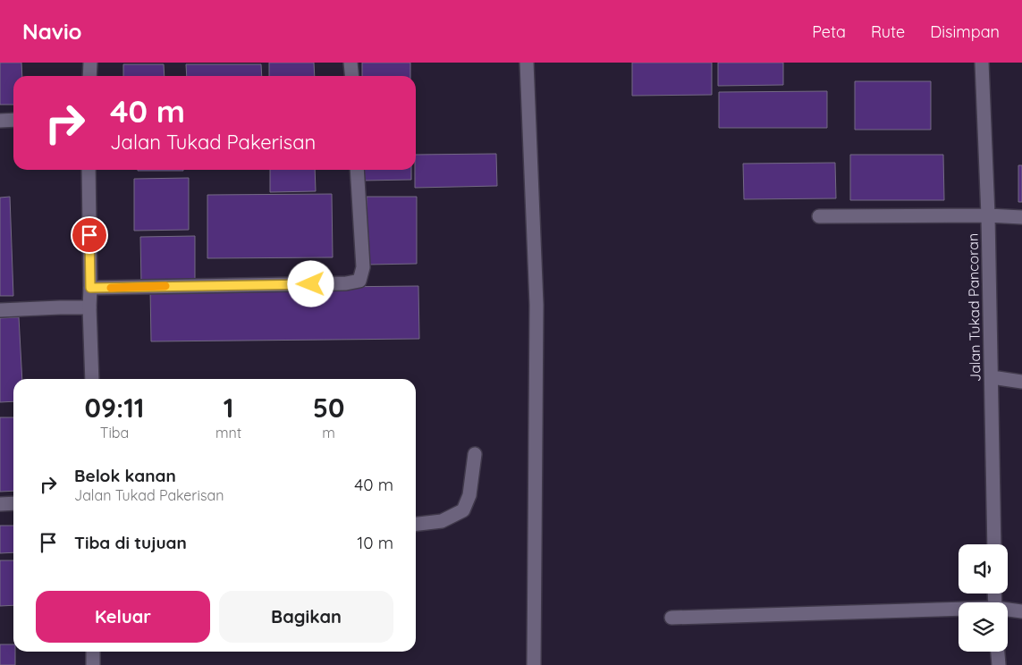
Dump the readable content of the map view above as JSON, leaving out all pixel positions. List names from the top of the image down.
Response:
{
  "streets": {
    "street": ["Jalan Tukad Pancoran"]
  },
  "page": {
    "header": "Navio",
    "nav": ["Peta", "Rute", "Disimpan"],
    "turn": ["40 m", "Jalan Tukad Pakerisan"],
    "eta": [
      "09:11",
      "Tiba",
      "1",
      "mnt",
      "50",
      "m"
    ],
    "list": [
      {
        "name": "Belok kanan",
        "note": "Jalan Tukad Pakerisan",
        "value": "40 m"
      },
      {
        "name": "Tiba di tujuan",
        "value": "10 m"
      }
    ],
    "buttons": ["Keluar", "Bagikan"]
  }
}
